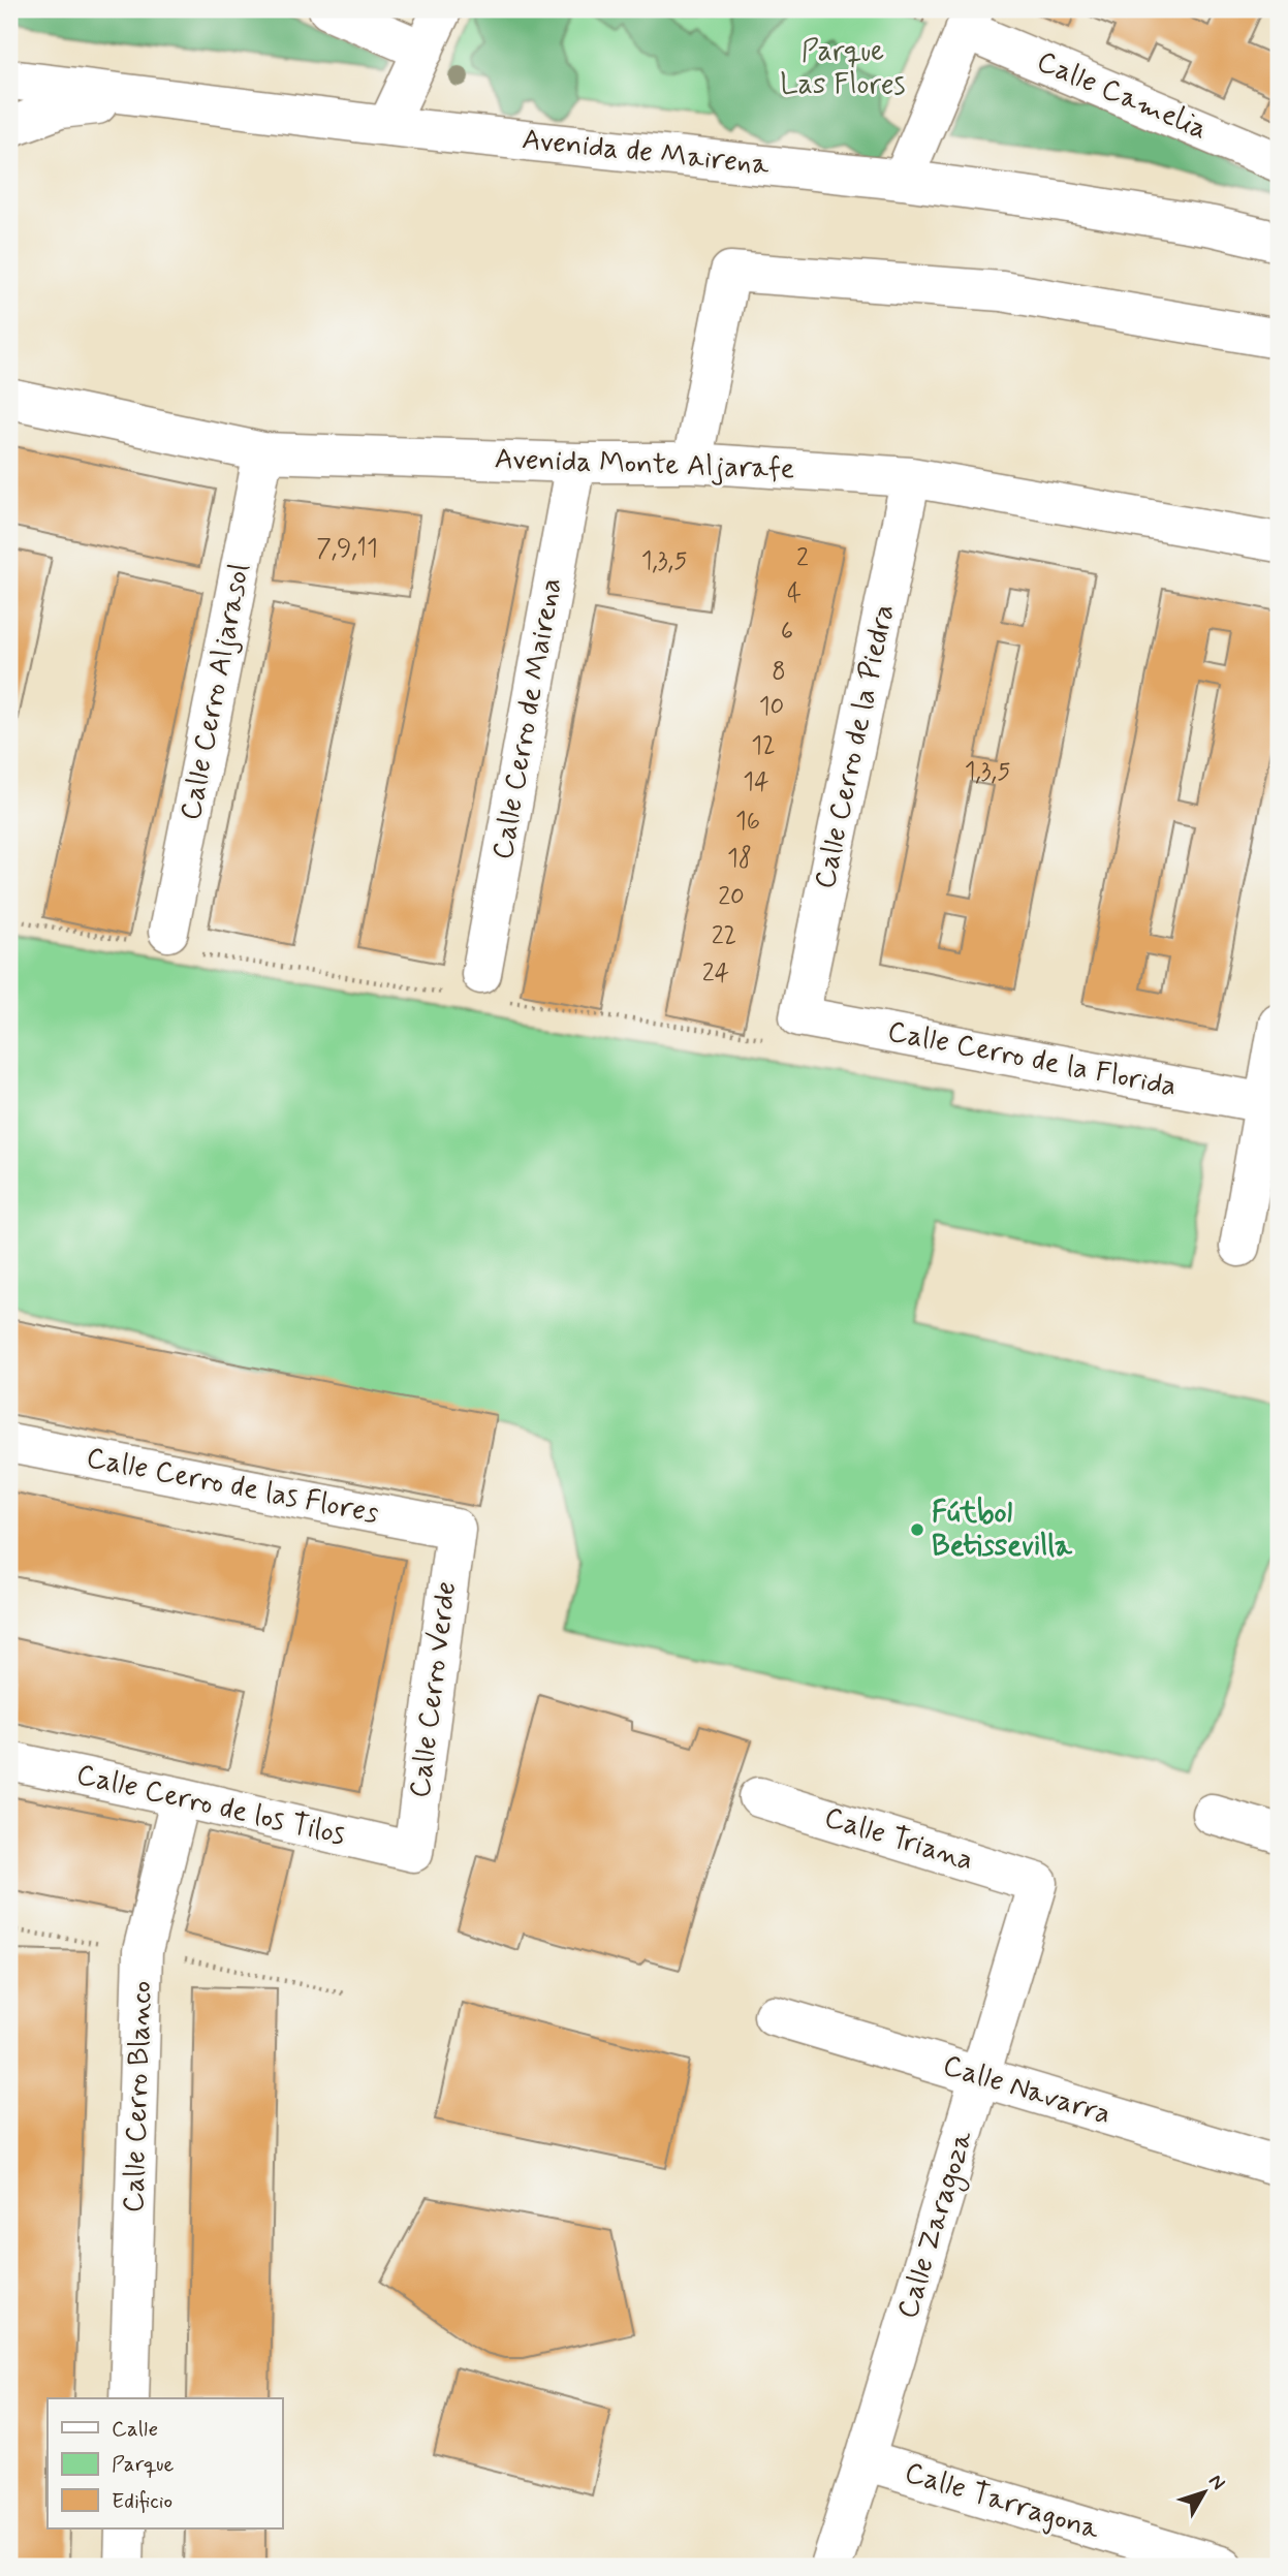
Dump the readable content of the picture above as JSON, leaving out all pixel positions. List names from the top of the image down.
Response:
{
  "streets": {
    "street": [
      "Calle Camelia",
      "Avenida de Mairena",
      "Avenida Monte Aljarafe",
      "Calle Cerro Aljarasol",
      "Calle Cerro de Mairena",
      "Calle Cerro de la Piedra",
      "Calle Cerro de la Florida",
      "Calle Cerro de las Flores",
      "Calle Cerro Verde",
      "Calle Cerro de los Tilos",
      "Calle Triana",
      "Calle Navarra",
      "Calle Cerro Blanco",
      "Calle Zaragoza",
      "Calle Tarragona"
    ]
  },
  "crossings": [
    ["Avenida Monte Aljarafe", "Calle Cerro Aljarasol"],
    ["Avenida Monte Aljarafe", "Calle Cerro de Mairena"],
    ["Avenida Monte Aljarafe", "Calle Cerro de la Piedra"],
    ["Calle Cerro de la Piedra", "Calle Cerro de la Florida"],
    ["Calle Cerro de las Flores", "Calle Cerro Verde"],
    ["Calle Cerro Verde", "Calle Cerro de los Tilos"],
    ["Calle Cerro de los Tilos", "Calle Cerro Blanco"],
    ["Calle Triana", "Calle Zaragoza"],
    ["Calle Navarra", "Calle Zaragoza"],
    ["Calle Zaragoza", "Calle Tarragona"]
  ],
  "parks": ["Parque Las Flores"],
  "places": ["Fútbol Betissevilla"],
  "house_numbers": [
    "7,9,11",
    "2",
    "1,3,5",
    "4",
    "6",
    "8",
    "10",
    "12",
    "1,3,5",
    "14",
    "16",
    "18",
    "20",
    "22",
    "24"
  ],
  "legend": ["Calle", "Parque", "Edificio"],
  "north": "top right"
}
